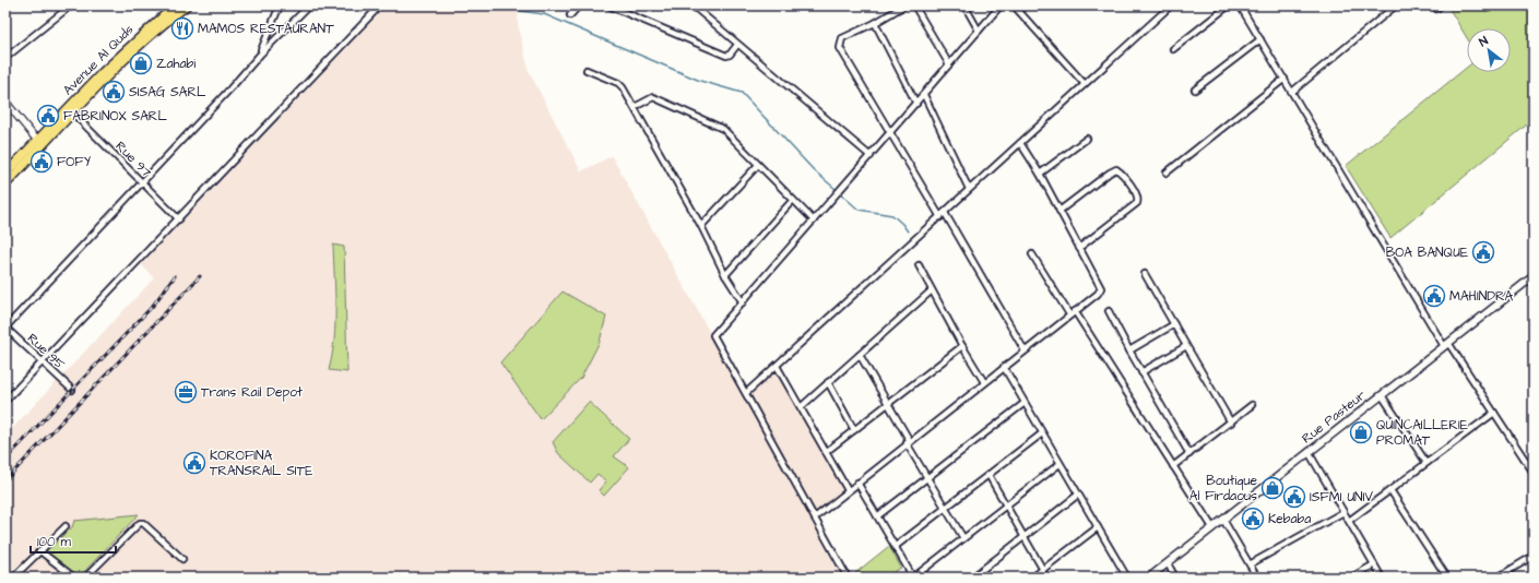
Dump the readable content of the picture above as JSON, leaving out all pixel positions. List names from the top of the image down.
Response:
{
  "streets": {
    "main road": ["Avenue Al Quds", "Rue Pasteur"],
    "street": ["Rue 97", "Rue 95"]
  },
  "crossings": [
    ["Avenue Al Quds", "Rue 97"]
  ],
  "places": {
    "restaurant": ["MAMOS RESTAURANT"],
    "shop": ["Zahabi", "QUINCAILLERIE PROMAT", "Boutique Al Firdaous"],
    "public building": [
      "SISAG SARL",
      "FABRINOX SARL",
      "FOFY",
      "BOA BANQUE",
      "MAHINDRA",
      "KOROFINA TRANSRAIL SITE",
      "ISFMI UNIV",
      "Kebaba"
    ],
    "office": ["Trans Rail Depot"]
  },
  "scale_bar": "100 m",
  "north": "top left"
}
